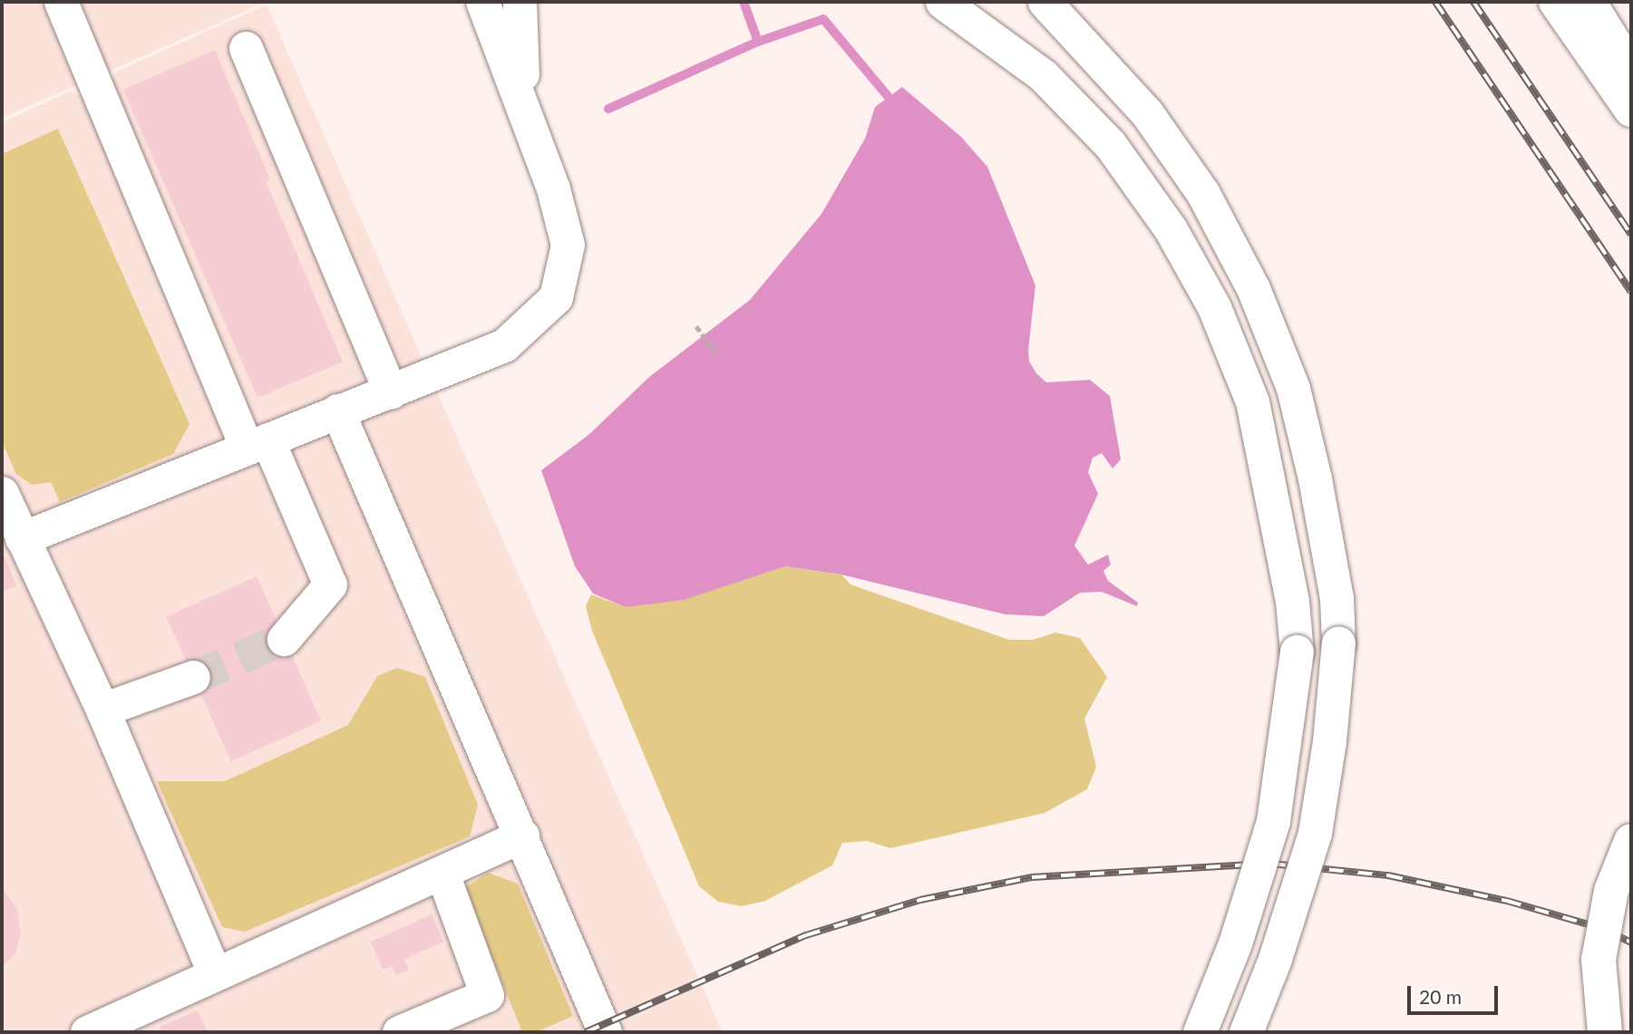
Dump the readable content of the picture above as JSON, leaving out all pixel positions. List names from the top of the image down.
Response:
{
  "scale_bar": "20 m"
}
